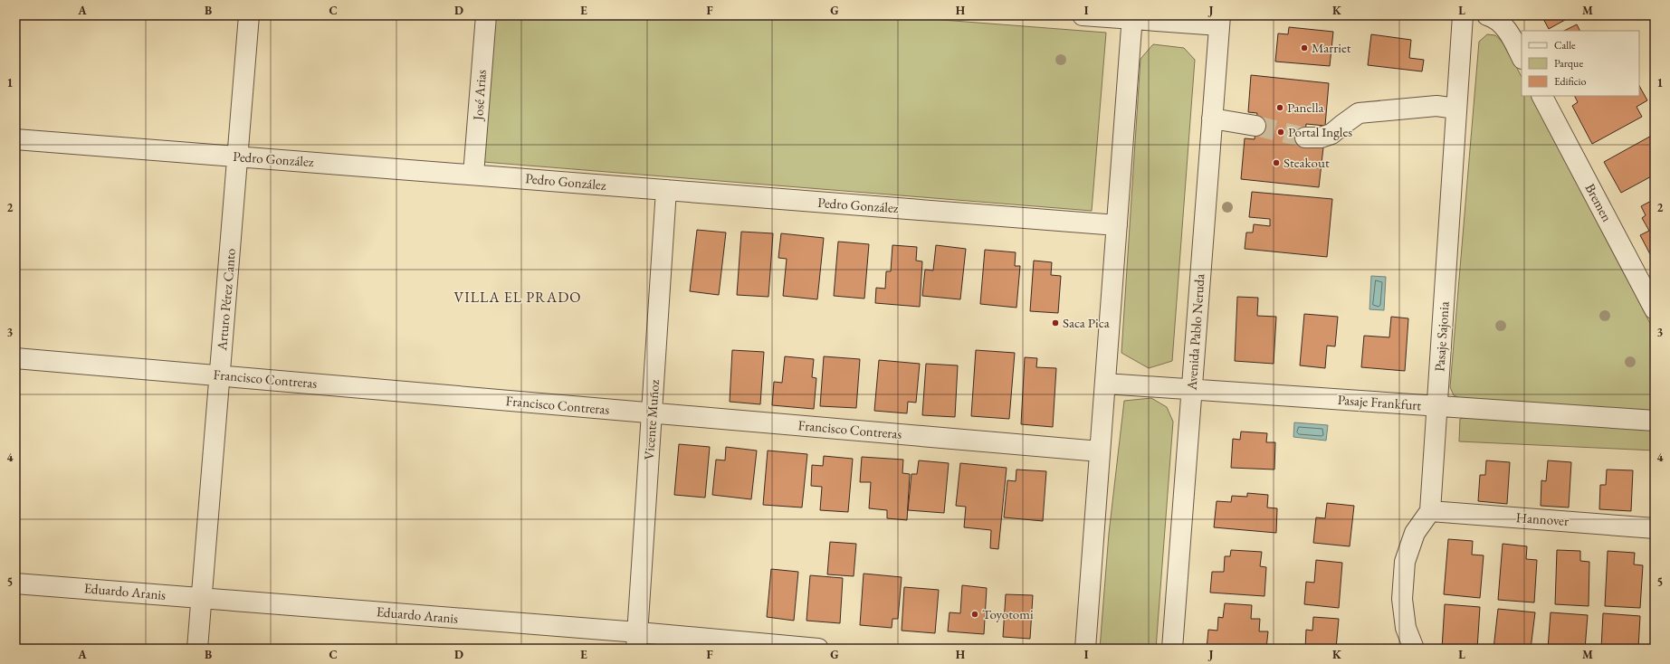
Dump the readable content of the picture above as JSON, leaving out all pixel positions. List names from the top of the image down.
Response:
{
  "streets": {
    "street": [
      "José Arias",
      "Pedro González",
      "Bremen",
      "Arturo Pérez Canto",
      "Avenida Pablo Neruda",
      "Pasaje Sajonia",
      "Francisco Contreras",
      "Pasaje Frankfurt",
      "Vicente Muñoz",
      "Hannover",
      "Eduardo Aranis"
    ]
  },
  "crossings": [
    ["José Arias", "Pedro González"],
    ["Pedro González", "Arturo Pérez Canto"],
    ["Pedro González", "Vicente Muñoz"],
    ["Arturo Pérez Canto", "Francisco Contreras"],
    ["Arturo Pérez Canto", "Eduardo Aranis"],
    ["Avenida Pablo Neruda", "Pasaje Frankfurt"],
    ["Pasaje Sajonia", "Pasaje Frankfurt"],
    ["Pasaje Sajonia", "Hannover"],
    ["Francisco Contreras", "Vicente Muñoz"],
    ["Vicente Muñoz", "Eduardo Aranis"]
  ],
  "districts": ["VILLA EL PRADO"],
  "places": [
    "Marriet",
    "Panella",
    "Portal Ingles",
    "Steakout",
    "Saca Pica",
    "Toyotomi"
  ],
  "legend": ["Calle", "Parque", "Edificio"],
  "grid": {
    "columns": [
      "A",
      "B",
      "C",
      "D",
      "E",
      "F",
      "G",
      "H",
      "I",
      "J",
      "K",
      "L",
      "M"
    ],
    "rows": [
      "1",
      "2",
      "3",
      "4",
      "5"
    ]
  }
}
